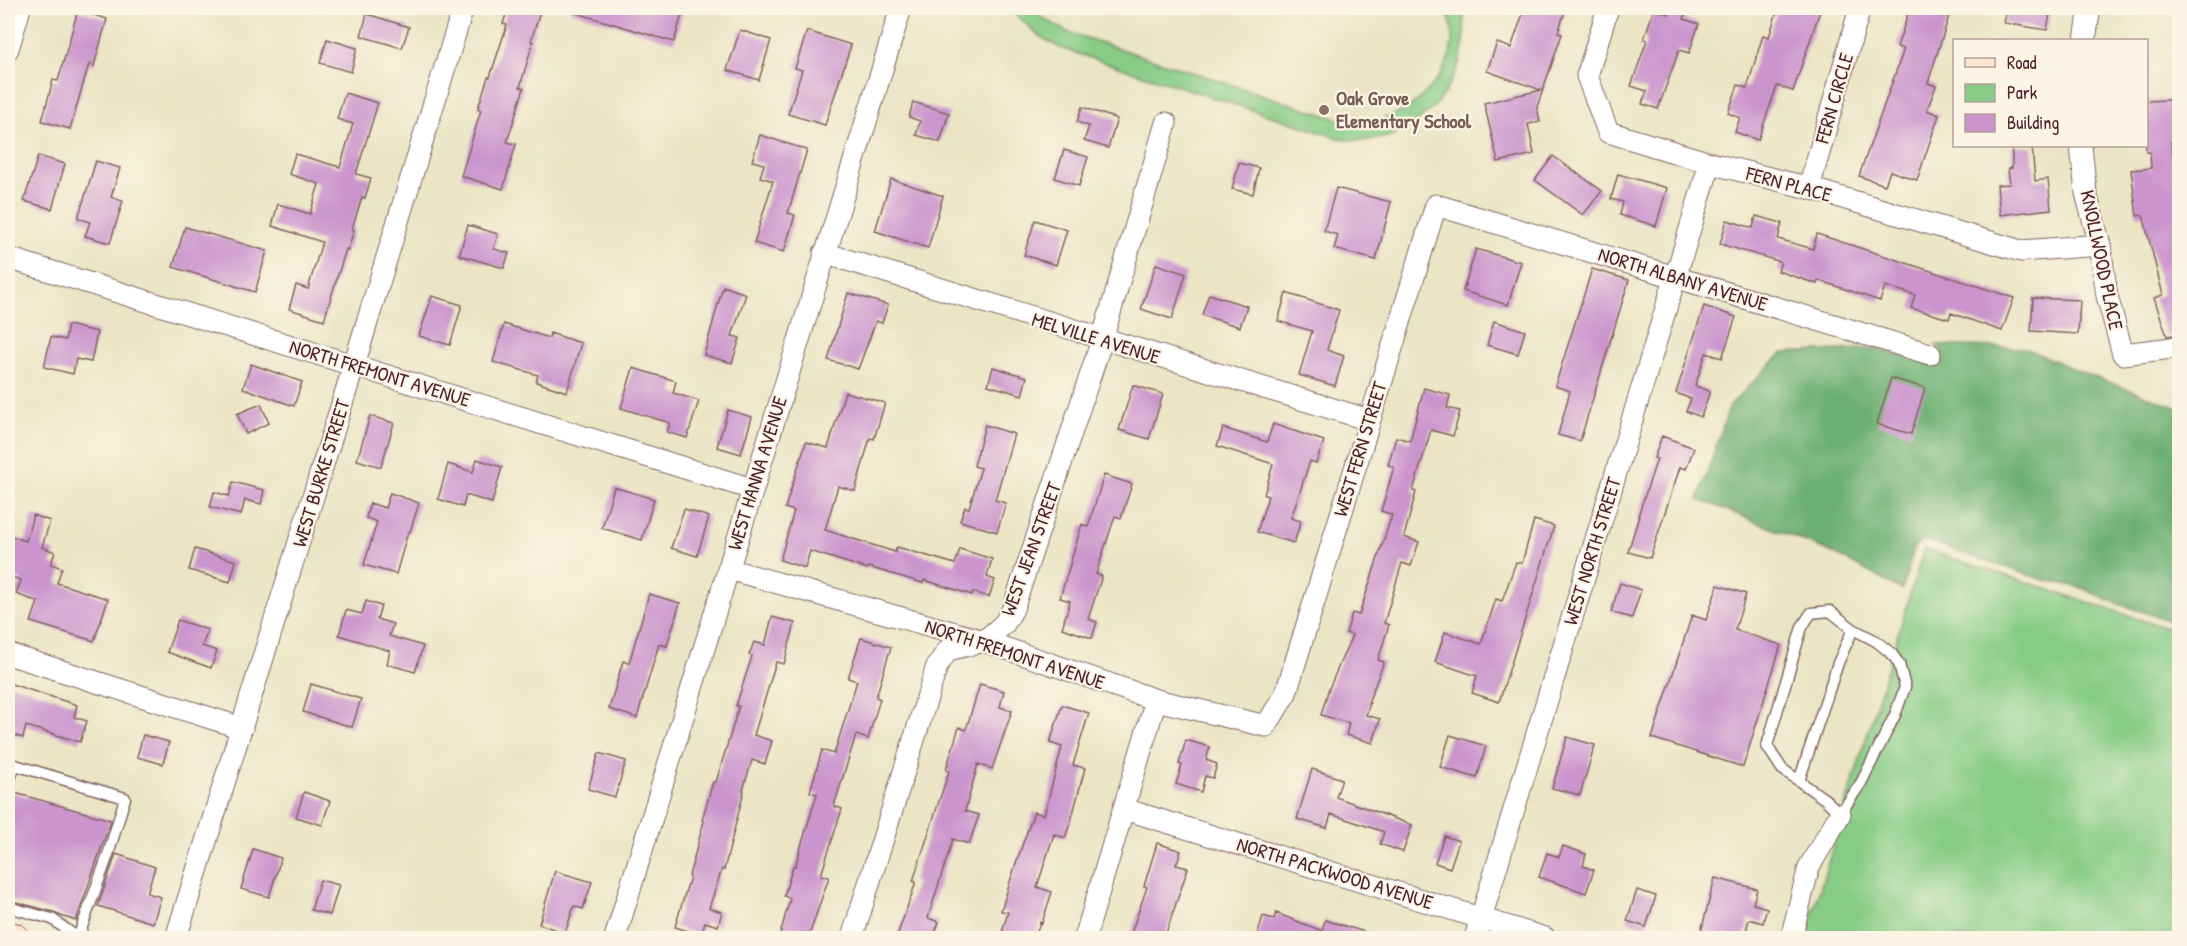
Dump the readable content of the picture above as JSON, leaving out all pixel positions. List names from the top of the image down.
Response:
{
  "streets": {
    "street": [
      "FERN CIRCLE",
      "FERN PLACE",
      "KNOLLWOOD PLACE",
      "NORTH ALBANY AVENUE",
      "MELVILLE AVENUE",
      "NORTH FREMONT AVENUE",
      "WEST FERN STREET",
      "WEST BURKE STREET",
      "WEST HANNA AVENUE",
      "WEST JEAN STREET",
      "WEST NORTH STREET",
      "NORTH PACKWOOD AVENUE"
    ]
  },
  "crossings": [
    ["FERN CIRCLE", "FERN PLACE"],
    ["FERN PLACE", "KNOLLWOOD PLACE"],
    ["FERN PLACE", "WEST NORTH STREET"],
    ["NORTH ALBANY AVENUE", "WEST FERN STREET"],
    ["NORTH ALBANY AVENUE", "WEST NORTH STREET"],
    ["MELVILLE AVENUE", "WEST FERN STREET"],
    ["MELVILLE AVENUE", "WEST HANNA AVENUE"],
    ["MELVILLE AVENUE", "WEST JEAN STREET"],
    ["NORTH FREMONT AVENUE", "WEST FERN STREET"],
    ["NORTH FREMONT AVENUE", "WEST BURKE STREET"],
    ["NORTH FREMONT AVENUE", "WEST HANNA AVENUE"],
    ["NORTH FREMONT AVENUE", "WEST JEAN STREET"],
    ["WEST NORTH STREET", "NORTH PACKWOOD AVENUE"]
  ],
  "places": ["Oak Grove Elementary School"],
  "legend": ["Road", "Park", "Building"]
}
